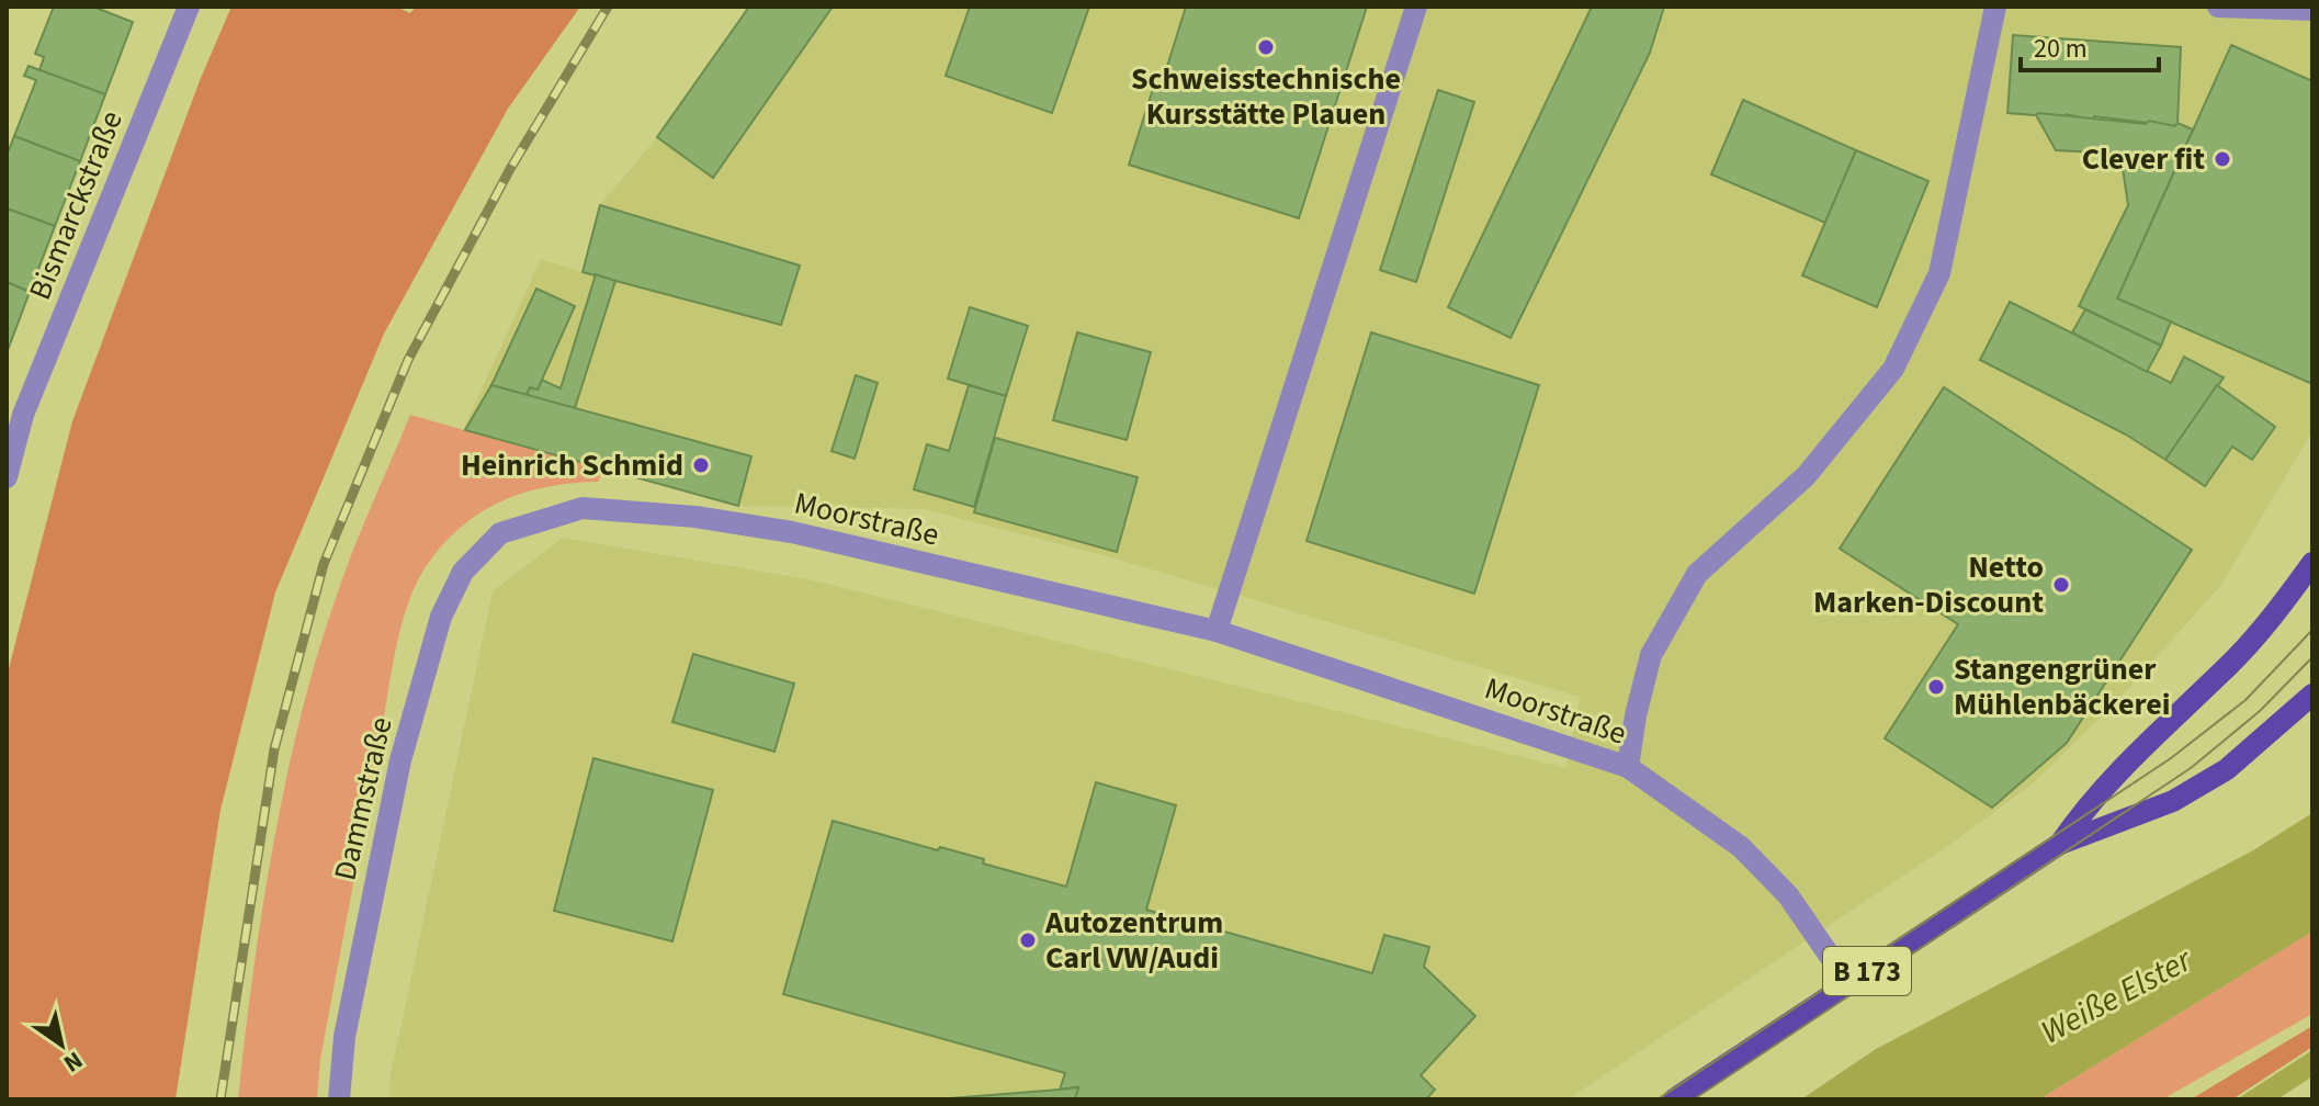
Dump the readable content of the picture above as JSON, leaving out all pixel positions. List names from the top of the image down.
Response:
{
  "streets": {
    "main road": ["B 173"],
    "street": ["Bismarckstraße", "Moorstraße", "Dammstraße"]
  },
  "crossings": [
    ["Moorstraße", "Dammstraße"],
    ["Moorstraße", "B 173"]
  ],
  "water": ["Weiße Elster"],
  "places": [
    "Schweisstechnische Kursstätte Plauen",
    "Clever fit",
    "Heinrich Schmid",
    "Netto Marken-Discount",
    "Stangengrüner Mühlenbäckerei",
    "Autozentrum Carl VW/Audi"
  ],
  "scale_bar": "20 m",
  "north": "bottom right"
}
